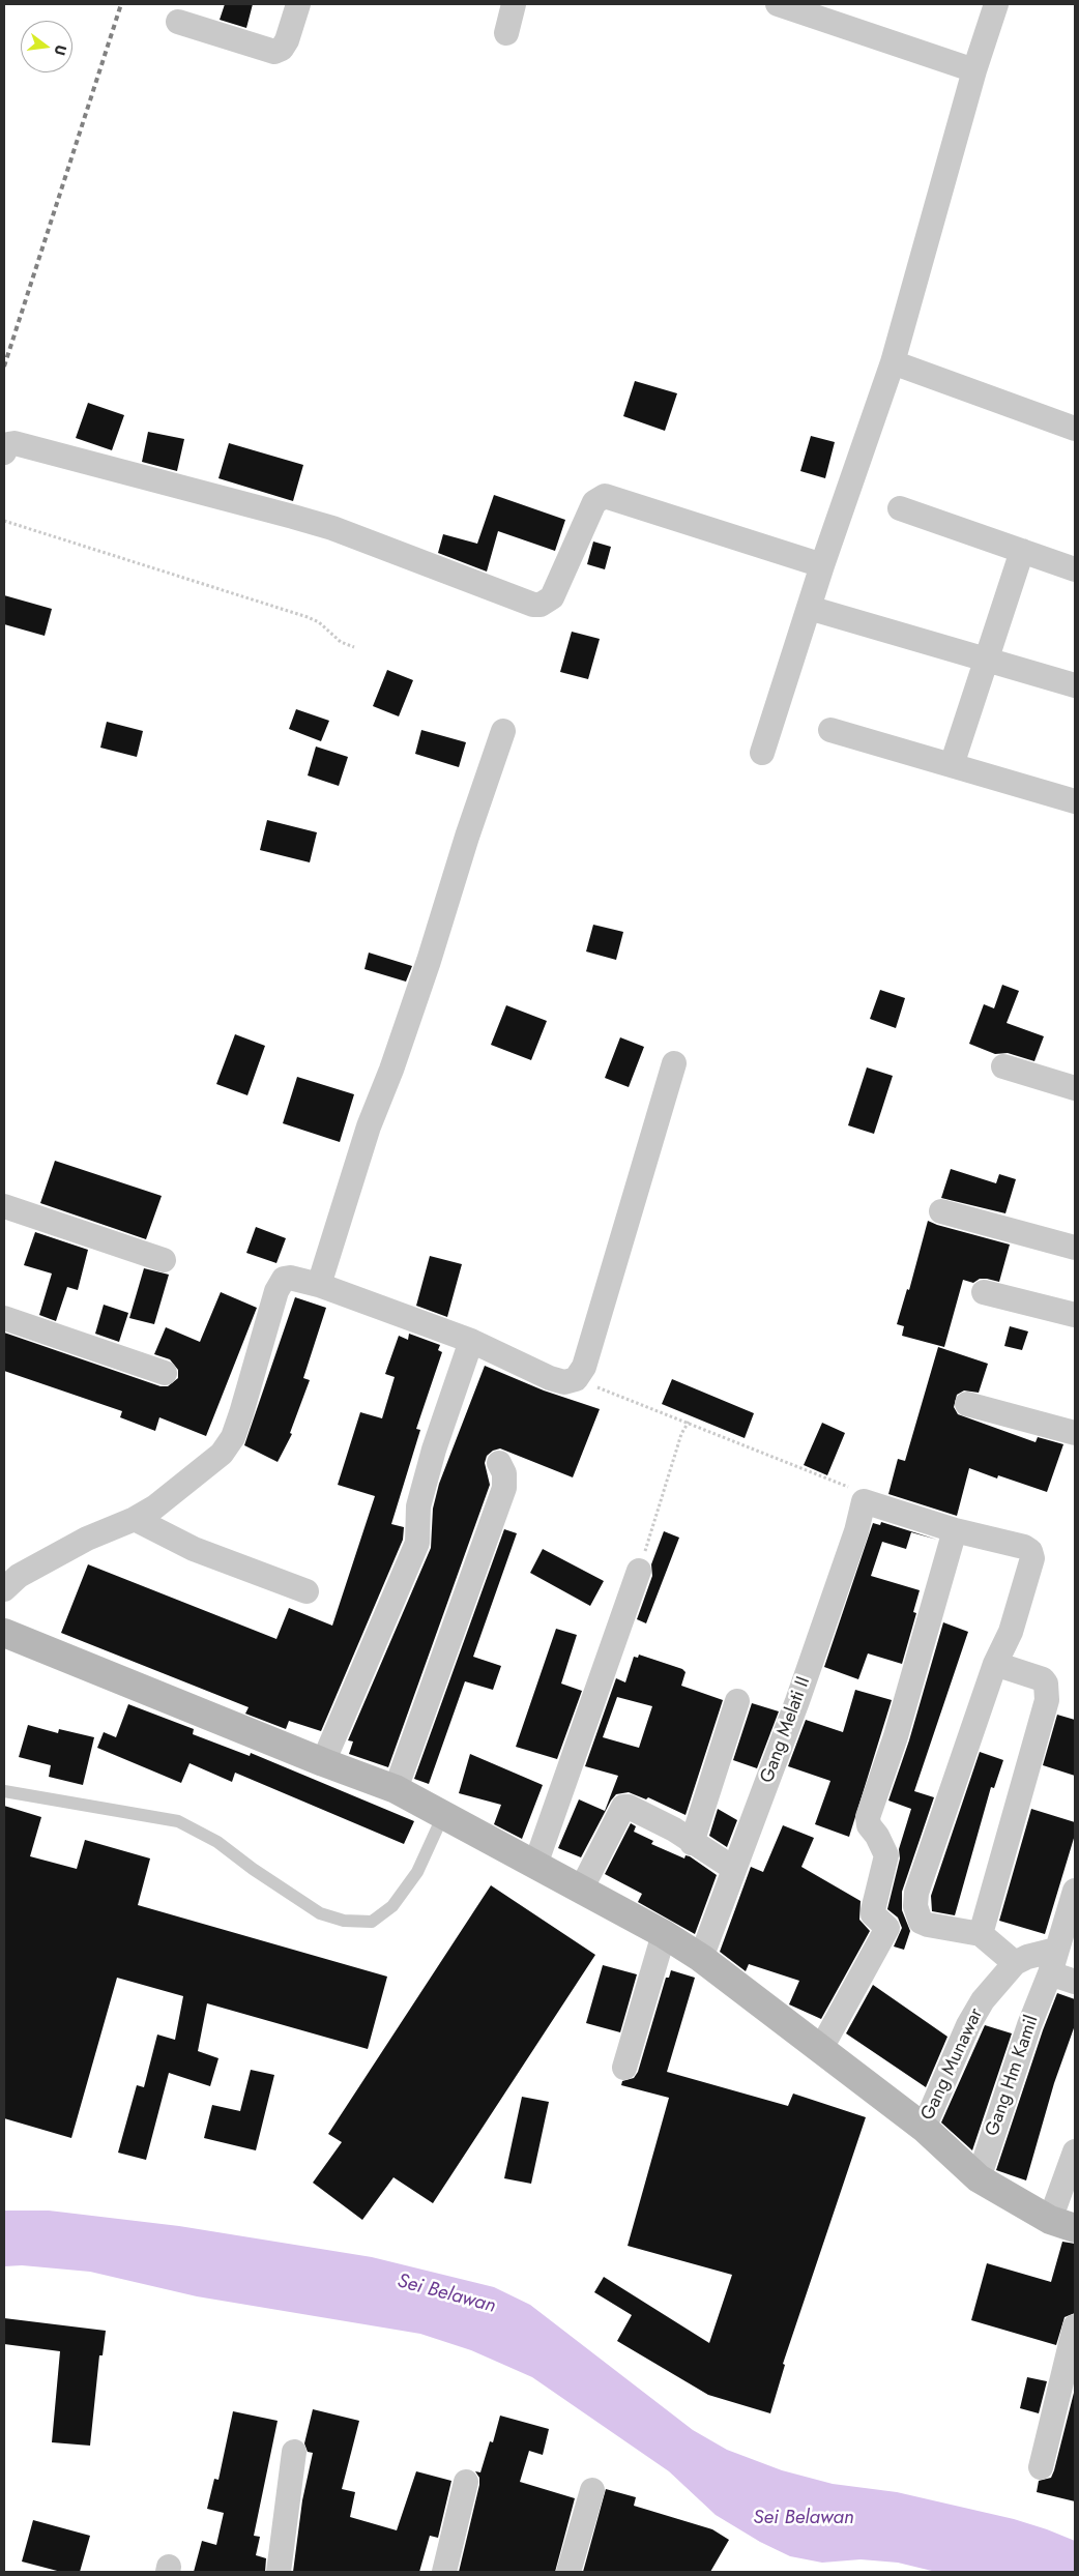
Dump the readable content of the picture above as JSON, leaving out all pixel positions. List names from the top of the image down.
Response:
{
  "streets": {
    "street": ["Gang Melati II", "Gang Munawar", "Gang Hm Kamil"]
  },
  "crossings": [
    ["Gang Munawar", "Gang Hm Kamil"]
  ],
  "water": ["Sei Belawan"],
  "north": "right"
}
